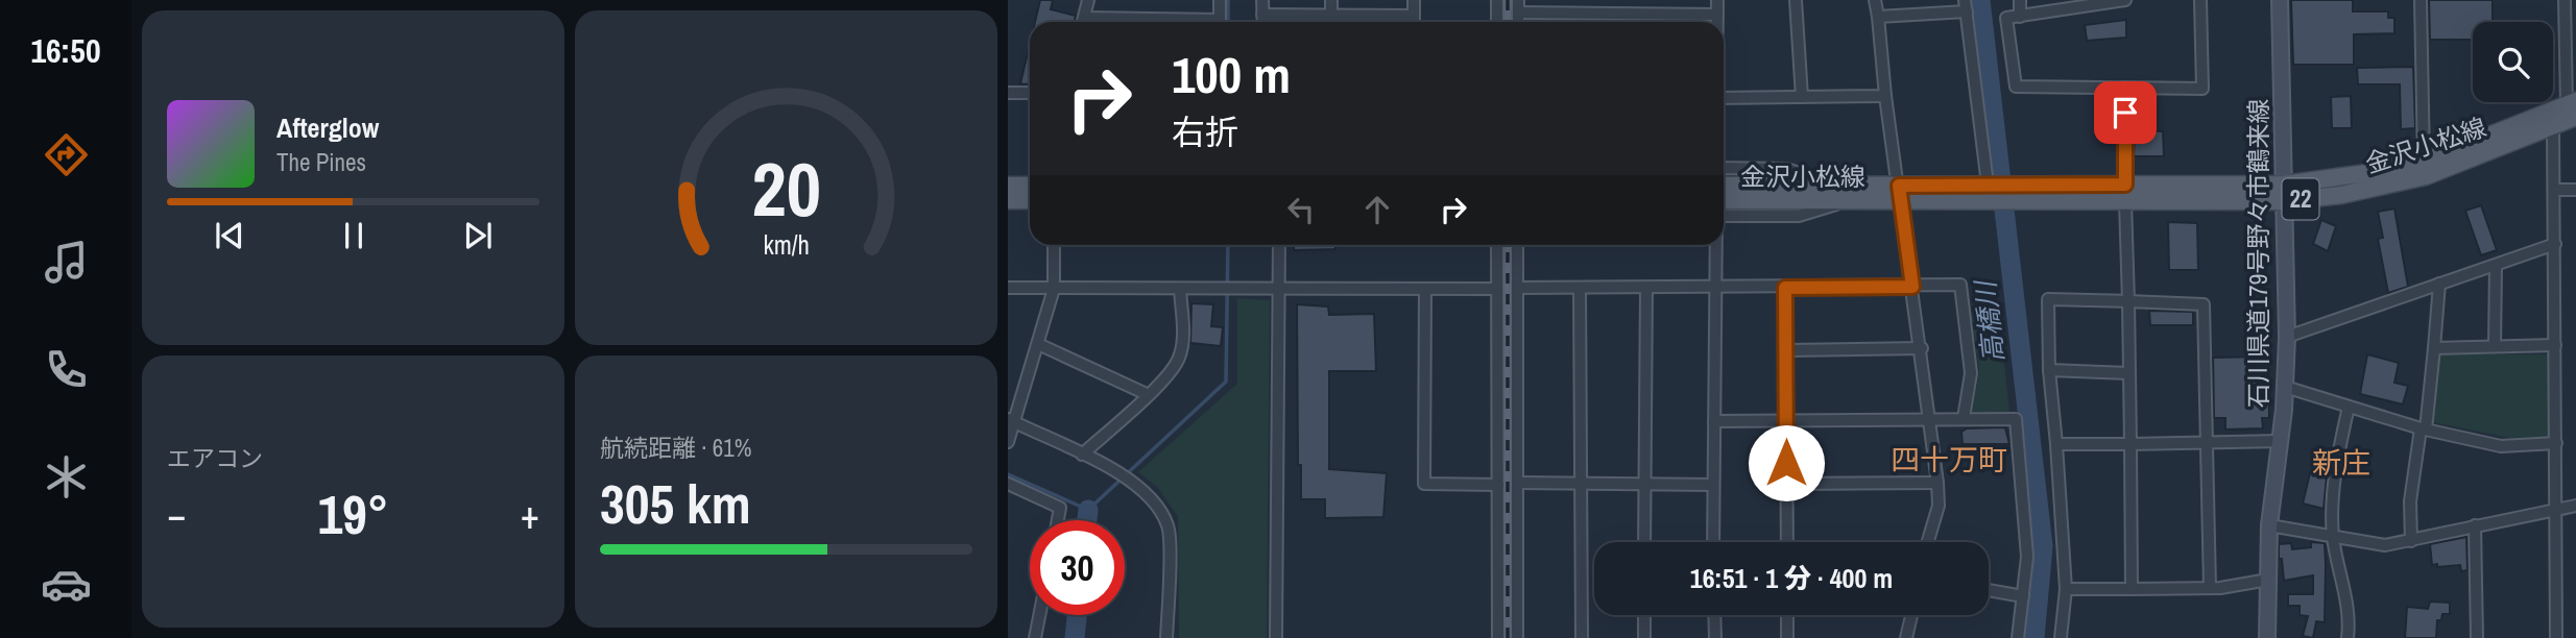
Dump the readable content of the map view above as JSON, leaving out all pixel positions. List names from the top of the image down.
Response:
{
  "streets": {
    "main road": ["金沢小松線", "22", "石川県道179号野々市鶴来線"]
  },
  "crossings": [
    ["金沢小松線", "石川県道179号野々市鶴来線"]
  ],
  "districts": ["四十万町", "新庄"],
  "water": ["高橋川"],
  "page": {
    "tabs": "16:50",
    "turn": ["100 m", "右折"],
    "song": ["Afterglow", "The Pines"],
    "tile": [
      "エアコン",
      ["航続距離 · 61%", "305 km"]
    ],
    "heat": ["−", "19°", "+"],
    "limit": "30",
    "trip": "16:51 · 1 分 · 400 m",
    "gauge": ["20", "km/h"]
  }
}
